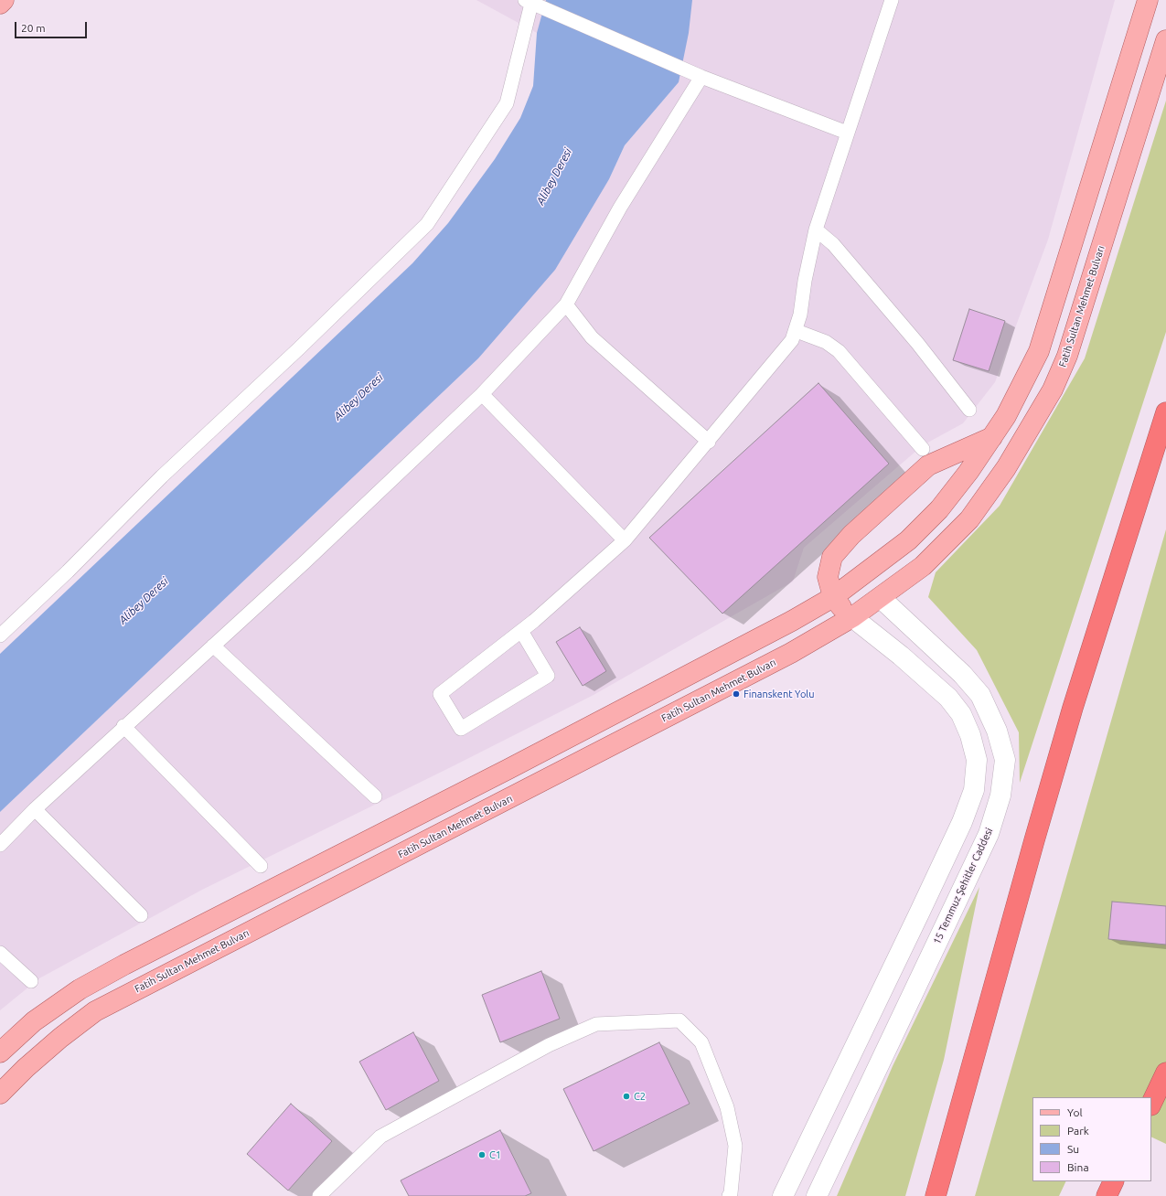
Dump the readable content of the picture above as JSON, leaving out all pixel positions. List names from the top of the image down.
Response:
{
  "streets": {
    "main road": ["Fatih Sultan Mehmet Bulvarı", "15 Temmuz Şehitler Caddesi"]
  },
  "crossings": [
    ["Fatih Sultan Mehmet Bulvarı", "15 Temmuz Şehitler Caddesi"]
  ],
  "water": ["Alibey Deresi"],
  "places": ["Finanskent Yolu", "C2", "C1"],
  "legend": [
    "Yol",
    "Park",
    "Su",
    "Bina"
  ],
  "scale_bar": "20 m"
}
